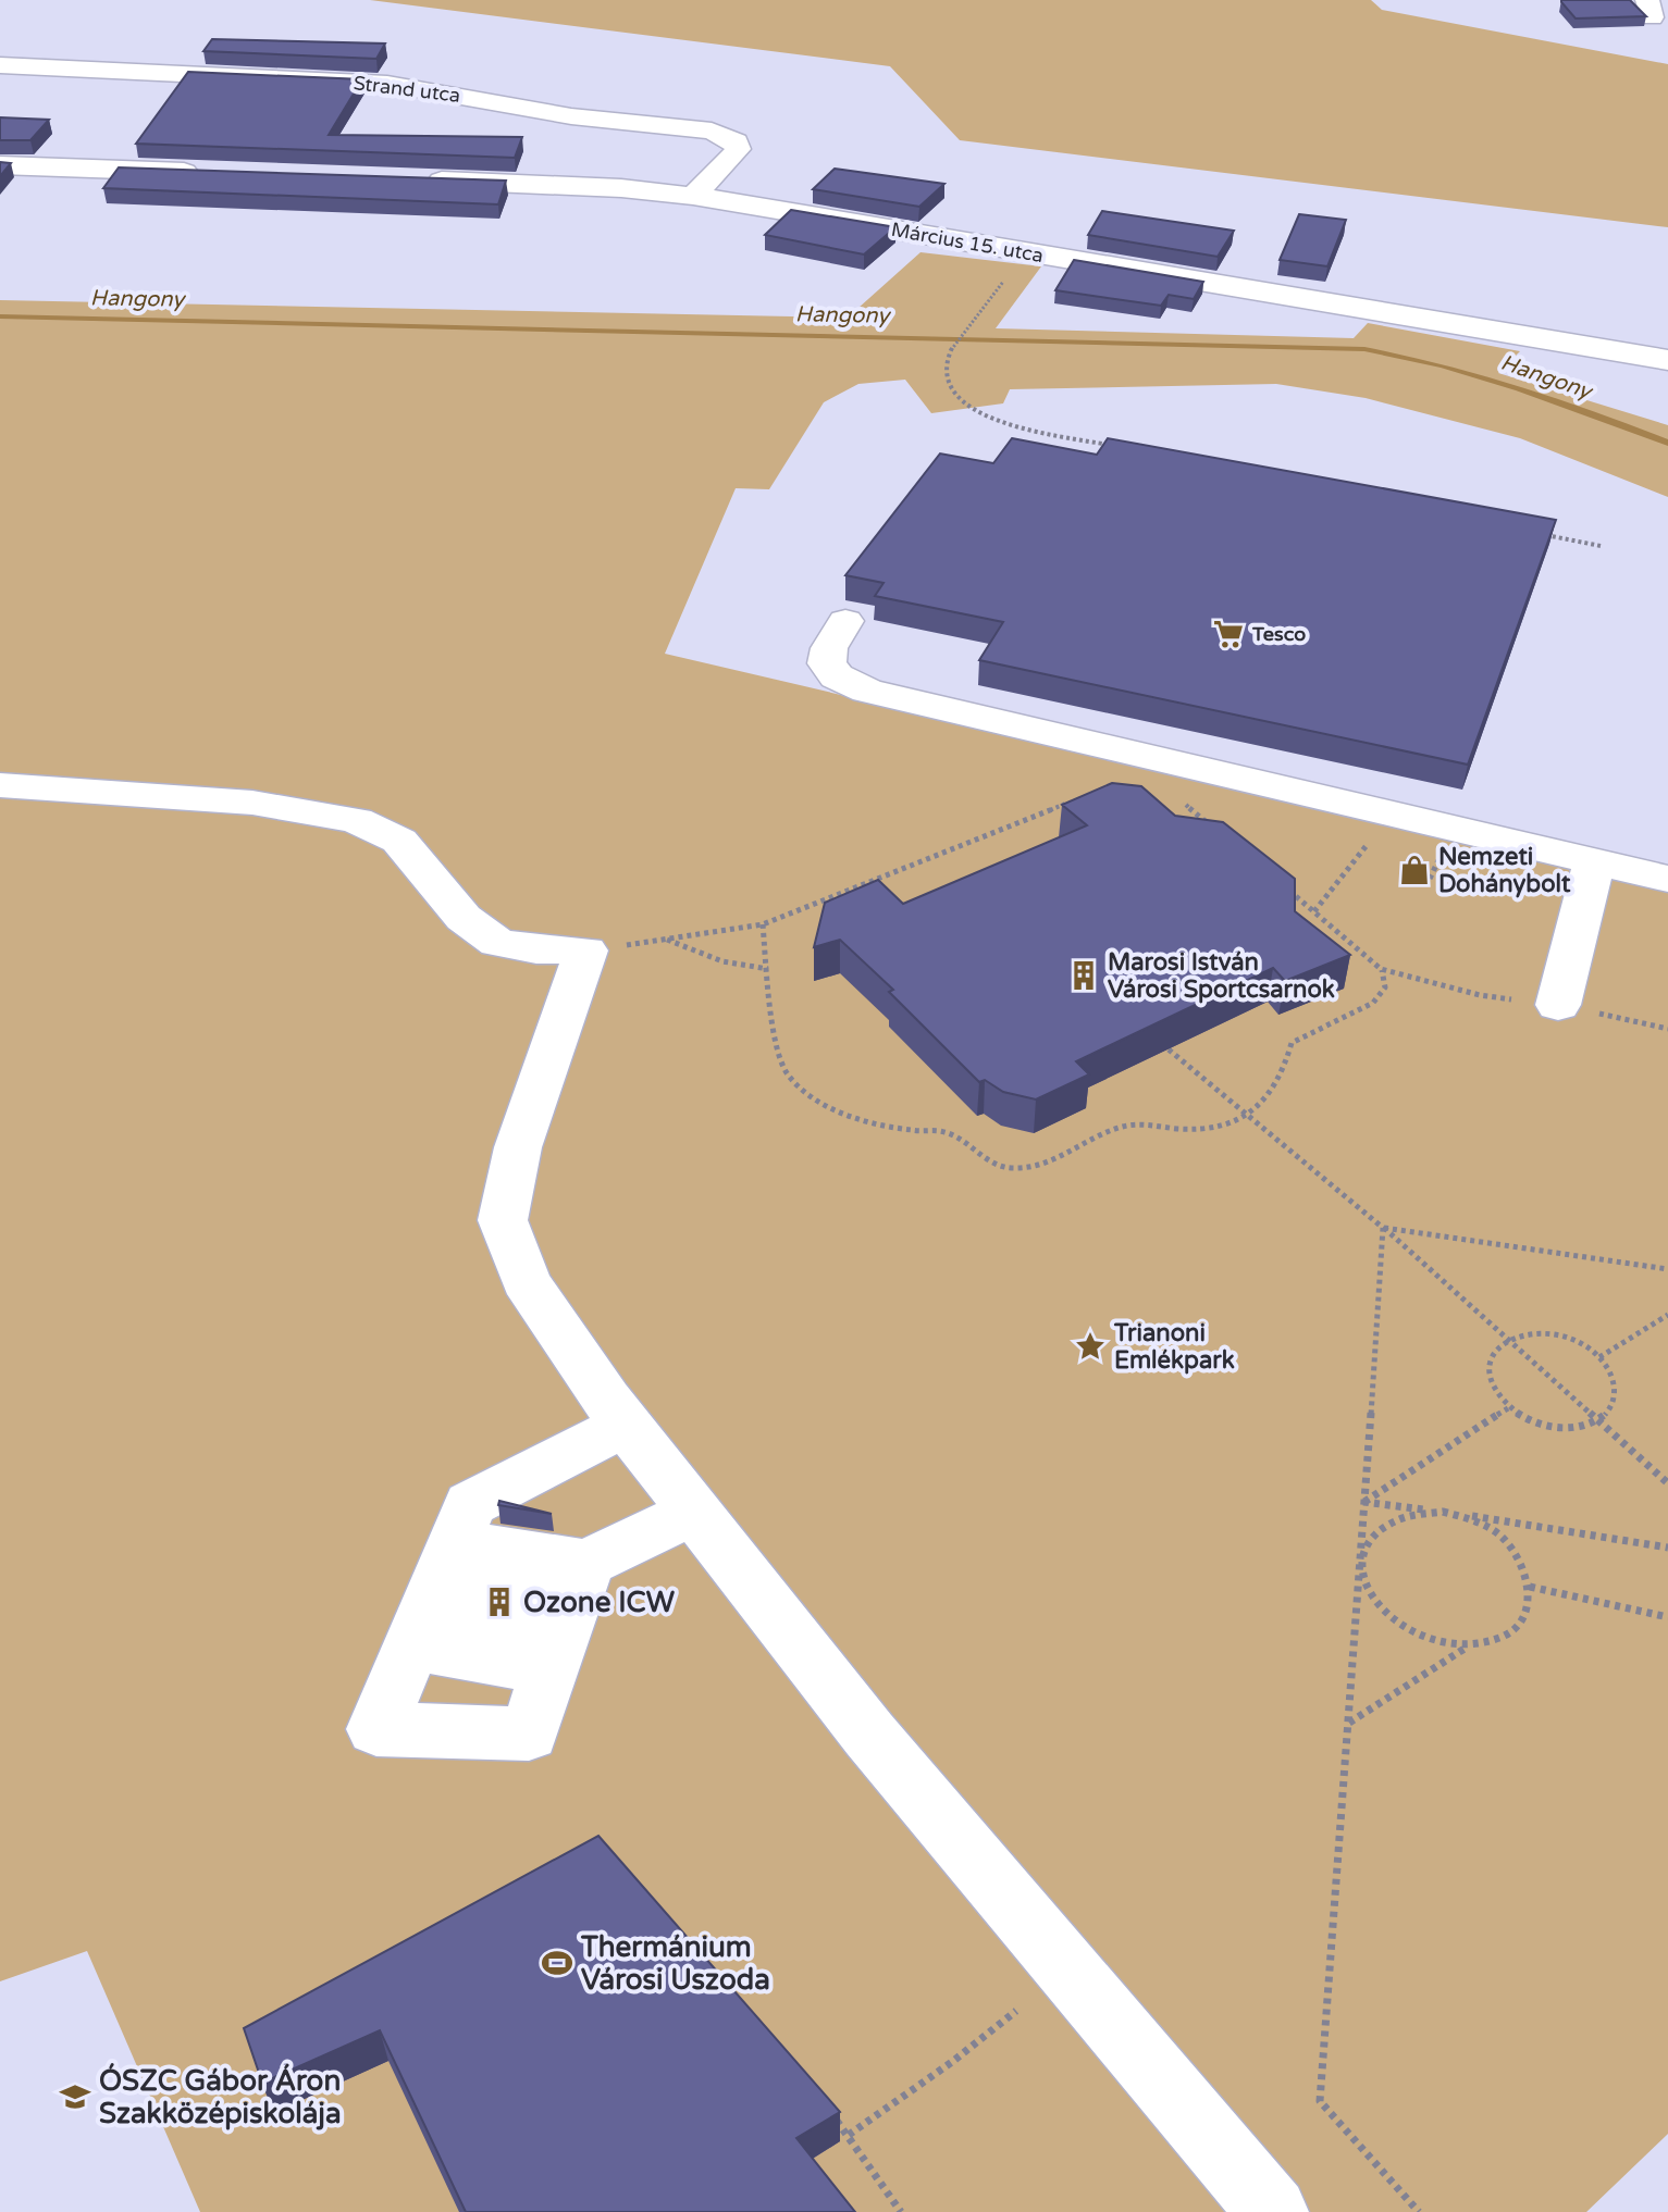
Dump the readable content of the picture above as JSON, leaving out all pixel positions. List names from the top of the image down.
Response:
{
  "streets": {
    "street": ["Strand utca", "Március 15. utca"]
  },
  "crossings": [
    ["Strand utca", "Március 15. utca"]
  ],
  "water": ["Hangony"],
  "places": {
    "supermarket": ["Tesco"],
    "shop": ["Nemzeti Dohánybolt"],
    "building": ["Marosi István Városi Sportcsarnok", "Ozone ICW"],
    "place": ["Trianoni Emlékpark"],
    "sports": ["Thermánium Városi Uszoda"],
    "school or university": ["ÓSZC Gábor Áron Szakközépiskolája"]
  }
}
